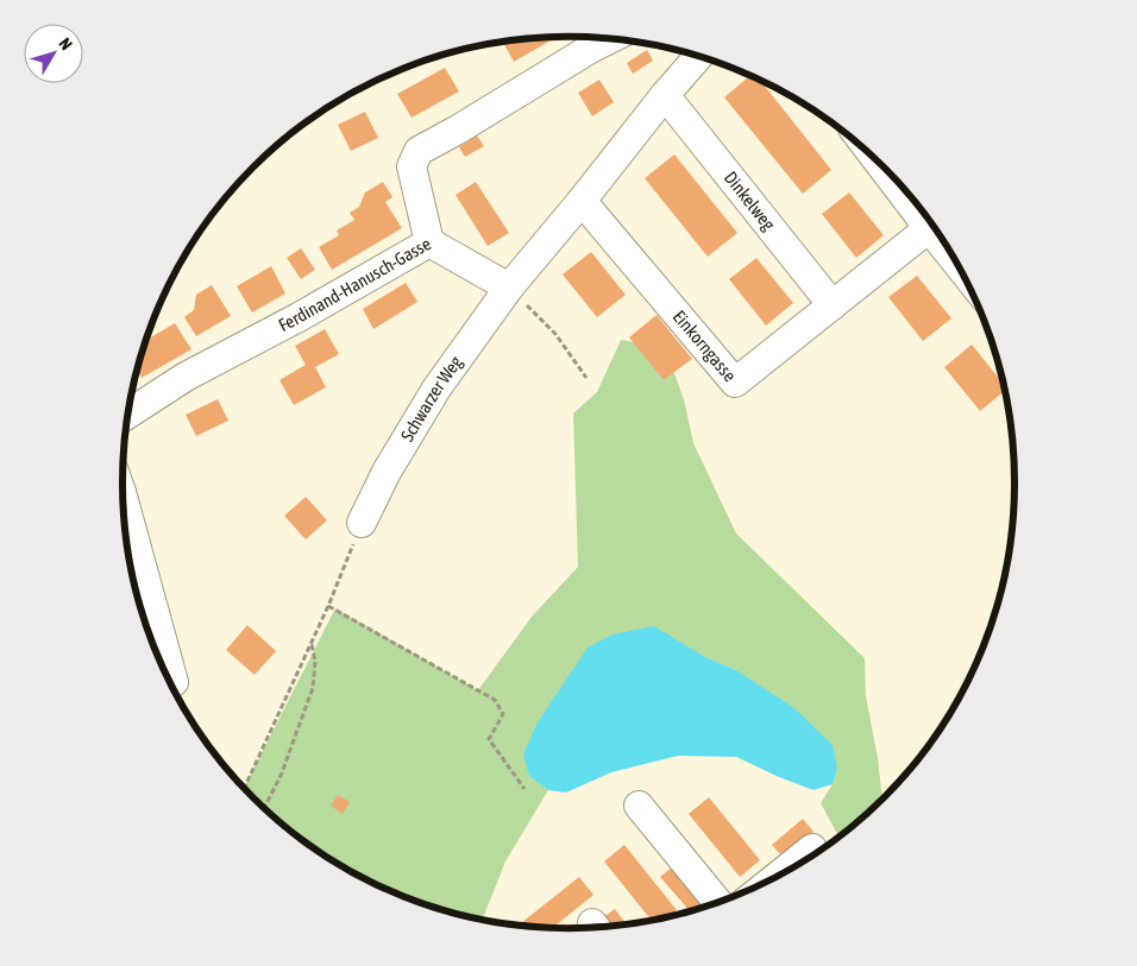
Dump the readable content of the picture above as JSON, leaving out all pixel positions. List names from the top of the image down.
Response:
{
  "streets": {
    "street": [
      "Dinkelweg",
      "Ferdinand-Hanusch-Gasse",
      "Einkorngasse",
      "Schwarzer Weg"
    ]
  },
  "crossings": [
    ["Dinkelweg", "Einkorngasse"],
    ["Dinkelweg", "Schwarzer Weg"],
    ["Einkorngasse", "Schwarzer Weg"]
  ],
  "north": "top right"
}
